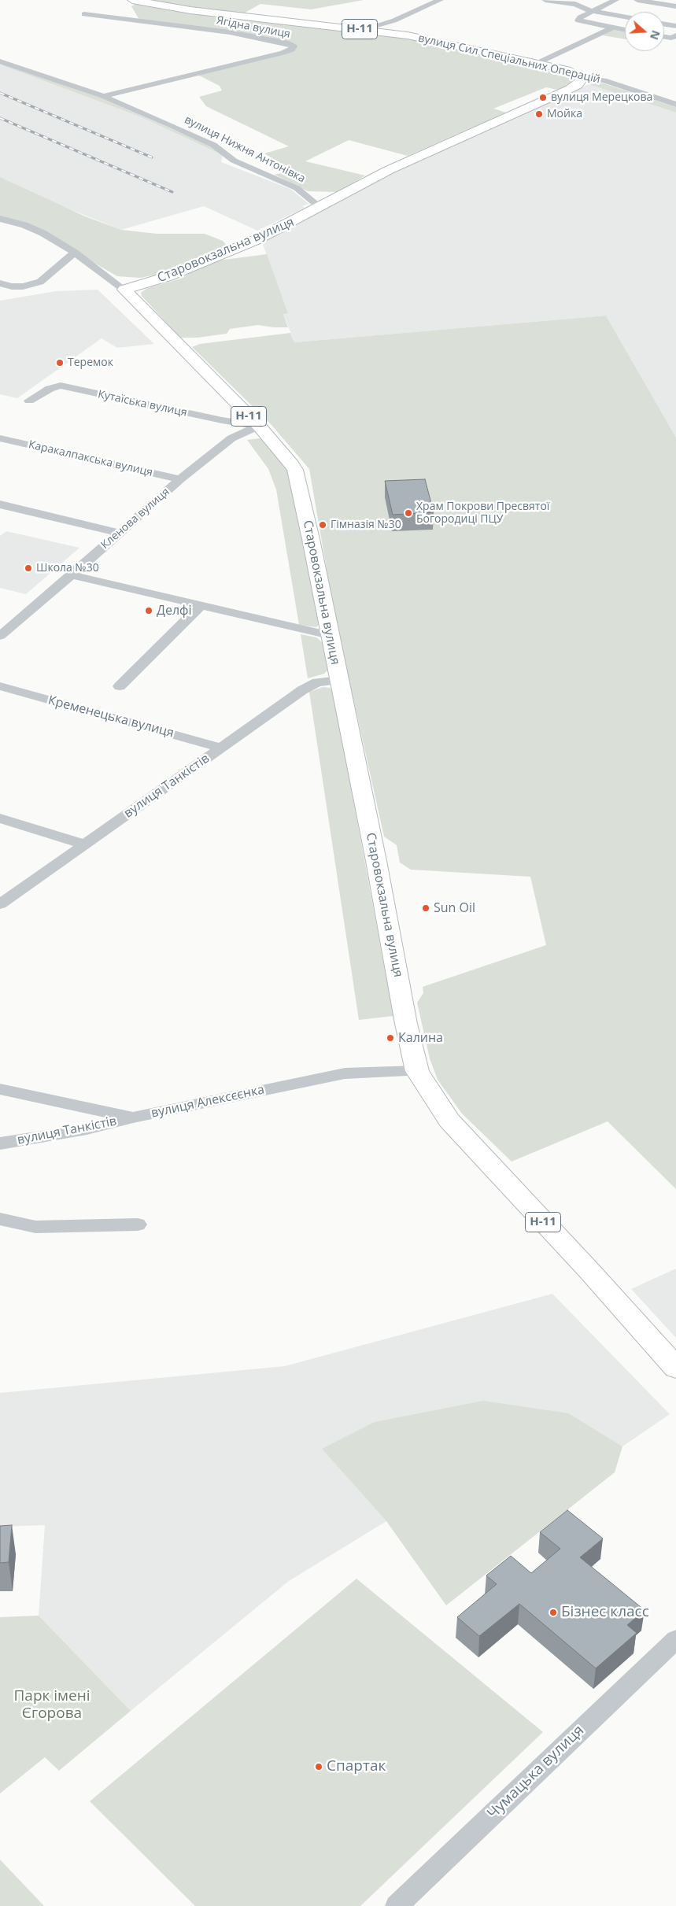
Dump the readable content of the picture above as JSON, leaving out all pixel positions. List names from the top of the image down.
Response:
{
  "streets": {
    "main road": ["Н-11", "вулиця Сил Спеціальних Операцій", "Старовокзальна вулиця"],
    "street": [
      "Ягідна вулиця",
      "вулиця Нижня Антонівка",
      "Кутаїська вулиця",
      "Каракалпакська вулиця",
      "Кленова вулиця",
      "Кременецька вулиця",
      "вулиця Танкістів",
      "вулиця Алексєєнка",
      "Чумацька вулиця"
    ]
  },
  "crossings": [
    ["Ягідна вулиця", "вулиця Нижня Антонівка"],
    ["вулиця Сил Спеціальних Операцій", "Старовокзальна вулиця"],
    ["вулиця Нижня Антонівка", "Старовокзальна вулиця"],
    ["Старовокзальна вулиця", "Кутаїська вулиця"],
    ["Старовокзальна вулиця", "Кленова вулиця"],
    ["Старовокзальна вулиця", "вулиця Танкістів"],
    ["Старовокзальна вулиця", "вулиця Алексєєнка"],
    ["Кутаїська вулиця", "Кленова вулиця"],
    ["Каракалпакська вулиця", "Кленова вулиця"],
    ["Кременецька вулиця", "вулиця Танкістів"],
    ["вулиця Танкістів", "вулиця Алексєєнка"]
  ],
  "parks": ["Парк імені Єгорова"],
  "places": [
    "вулиця Мерецкова",
    "Мойка",
    "Теремок",
    "Храм Покрови Пресвятої Богородиці ПЦУ",
    "Гімназія №30",
    "Школа №30",
    "Делфі",
    "Sun Oil",
    "Калина",
    "Бізнес класс",
    "Спартак"
  ],
  "north": "right"
}
